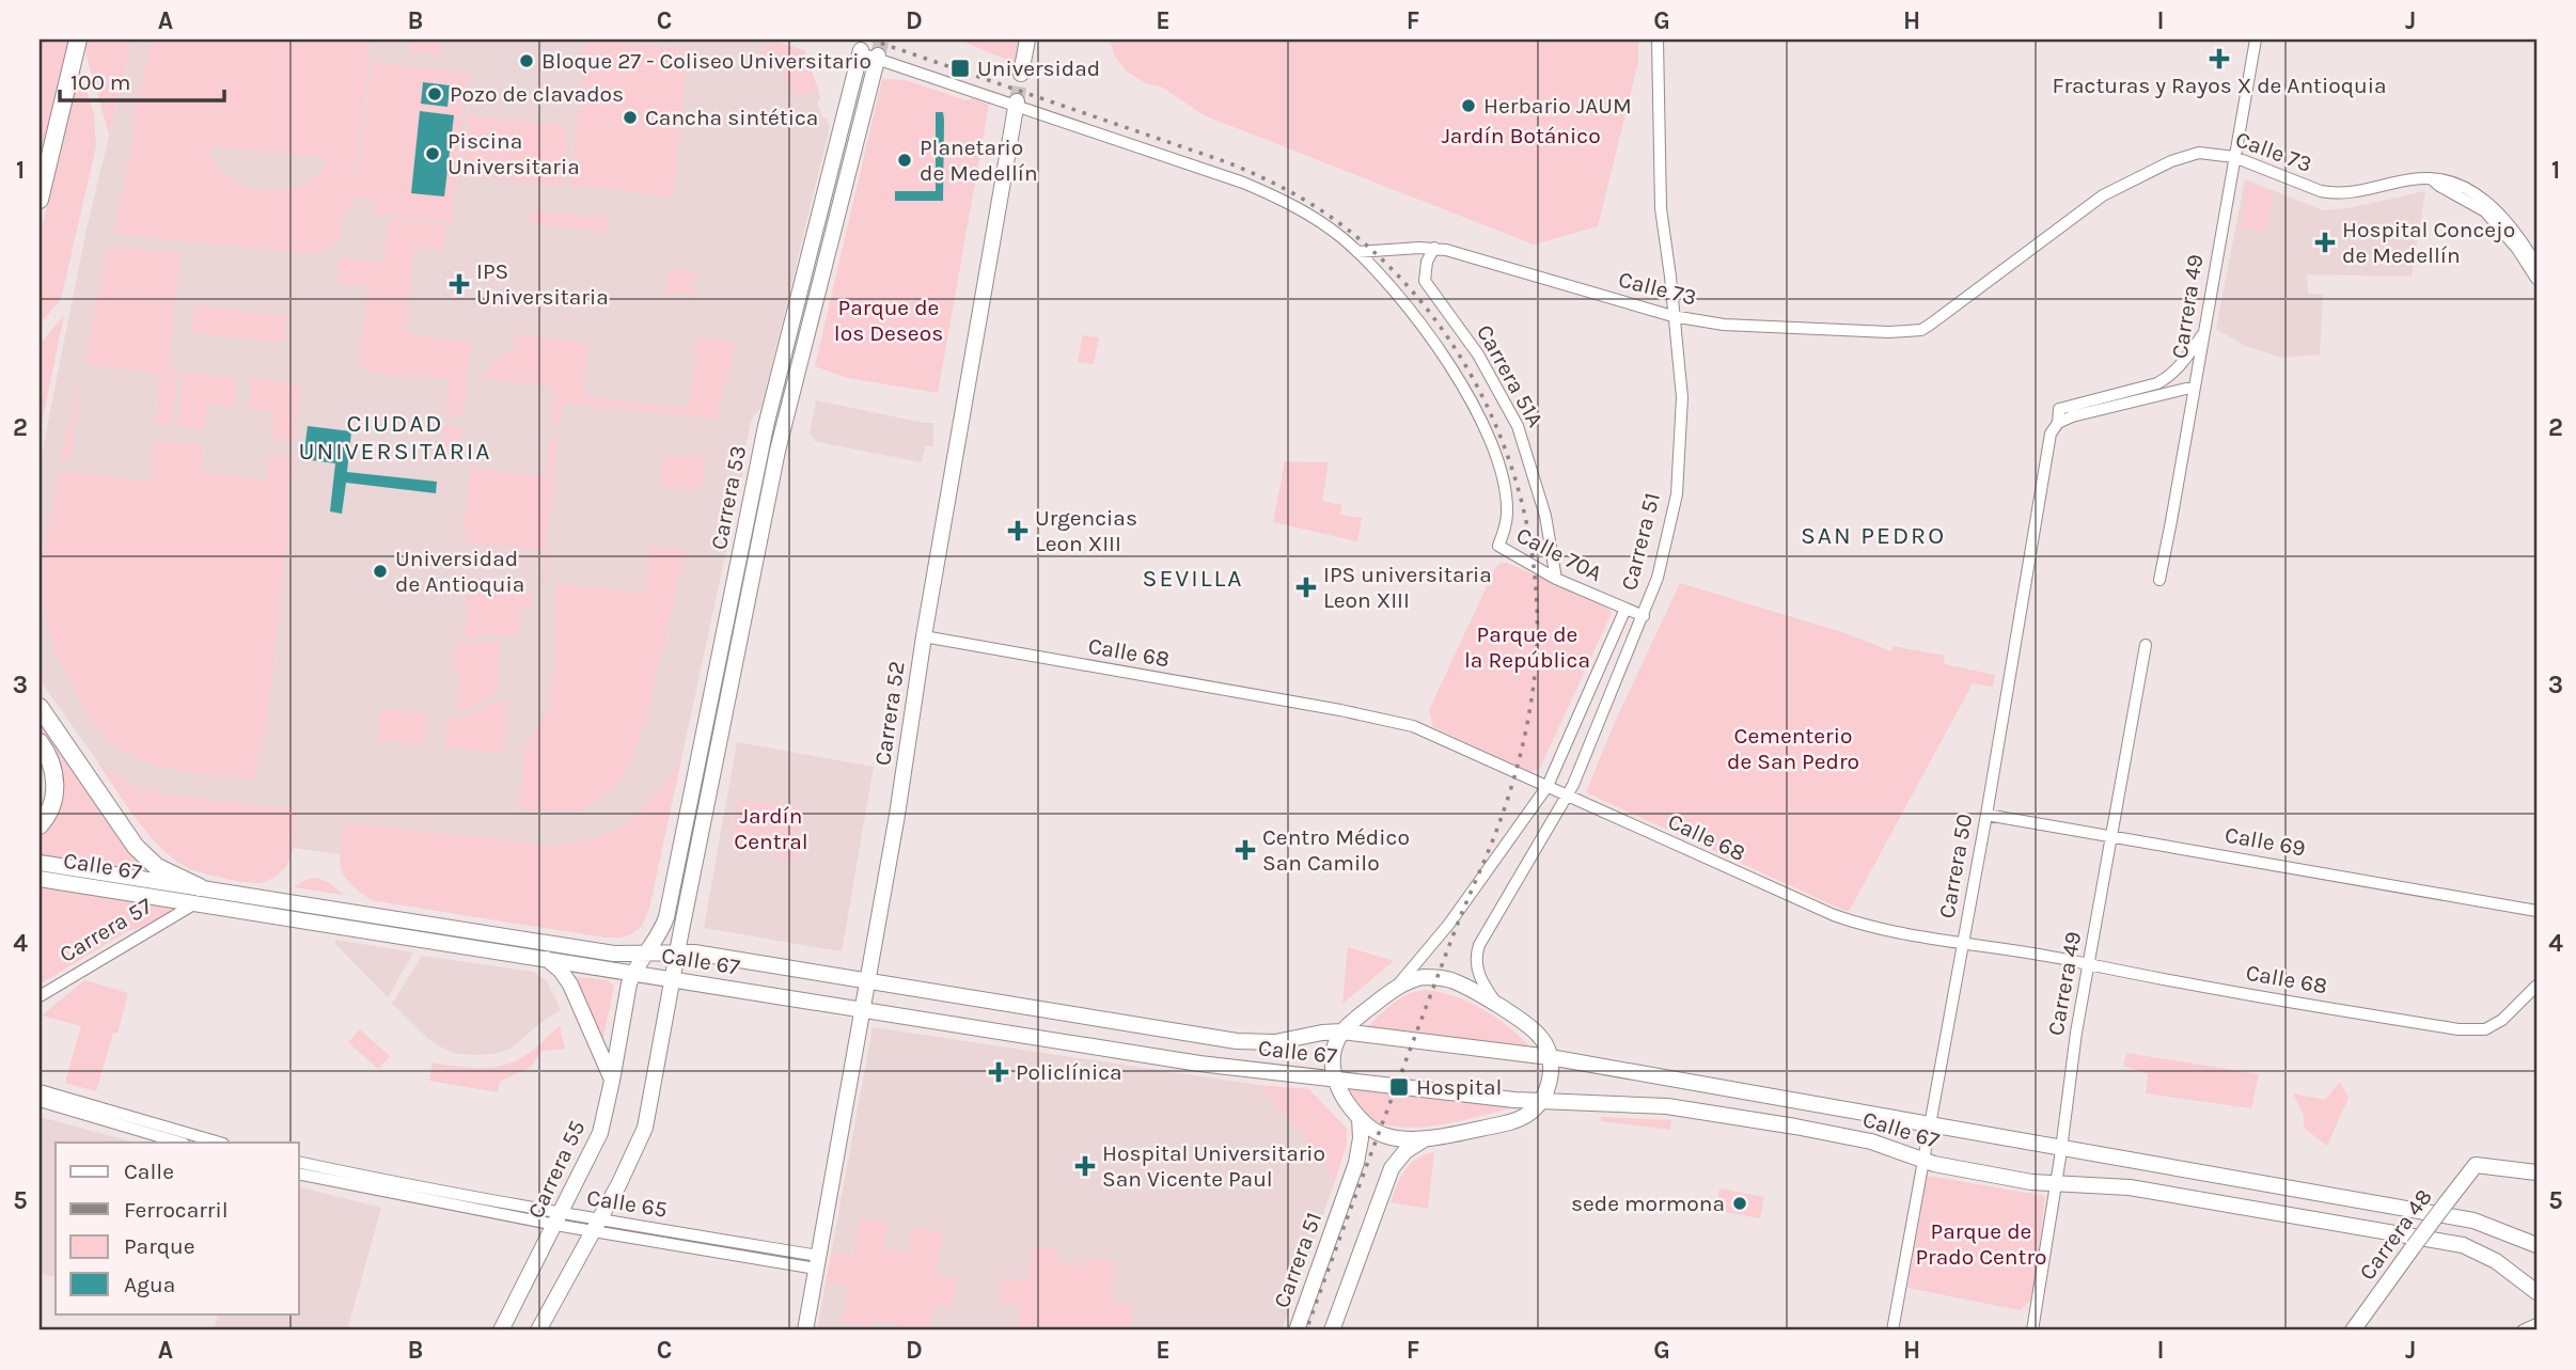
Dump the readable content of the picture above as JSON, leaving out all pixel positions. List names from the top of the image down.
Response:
{
  "streets": {
    "main road": [
      "Carrera 53",
      "Carrera 51",
      "Carrera 52",
      "Calle 67",
      "Carrera 55",
      "Carrera 48"
    ],
    "street": [
      "Calle 73",
      "Carrera 49",
      "Carrera 51A",
      "Calle 70A",
      "Calle 68",
      "Calle 69",
      "Carrera 50",
      "Carrera 57",
      "Calle 65"
    ]
  },
  "crossings": [
    ["Calle 73", "Carrera 49"],
    ["Calle 73", "Carrera 51A"],
    ["Calle 73", "Carrera 51"],
    ["Carrera 49", "Calle 68"],
    ["Carrera 49", "Calle 69"],
    ["Carrera 49", "Calle 67"],
    ["Carrera 49", "Carrera 50"],
    ["Carrera 51A", "Calle 70A"],
    ["Carrera 53", "Calle 67"],
    ["Carrera 51", "Calle 70A"],
    ["Carrera 51", "Calle 68"],
    ["Calle 68", "Carrera 52"],
    ["Calle 68", "Carrera 50"],
    ["Carrera 52", "Calle 67"],
    ["Carrera 52", "Calle 65"],
    ["Calle 69", "Carrera 50"],
    ["Calle 67", "Carrera 50"],
    ["Calle 67", "Carrera 57"],
    ["Calle 67", "Carrera 55"],
    ["Carrera 55", "Calle 65"]
  ],
  "districts": ["CIUDAD UNIVERSITARIA", "SAN PEDRO", "SEVILLA"],
  "parks": [
    "Jardín Botánico",
    "Parque de los Deseos",
    "Parque de la República",
    "Cementerio de San Pedro",
    "Jardín Central",
    "Parque de Prado Centro"
  ],
  "places": {
    "health": [
      "Fracturas y Rayos X de Antioquia",
      "Hospital Concejo de Medellín",
      "IPS Universitaria",
      "Urgencias Leon XIII",
      "IPS universitaria Leon XIII",
      "Centro Médico San Camilo",
      "Policlínica",
      "Hospital Universitario San Vicente Paul"
    ],
    "other": [
      "Bloque 27 - Coliseo Universitario",
      "Pozo de clavados",
      "Herbario JAUM",
      "Cancha sintética",
      "Piscina Universitaria",
      "Planetario de Medellín",
      "Universidad de Antioquia",
      "sede mormona"
    ],
    "transit": ["Universidad", "Hospital"]
  },
  "legend": [
    "Calle",
    "Ferrocarril",
    "Parque",
    "Agua"
  ],
  "scale_bar": "100 m",
  "grid": {
    "columns": [
      "A",
      "B",
      "C",
      "D",
      "E",
      "F",
      "G",
      "H",
      "I",
      "J"
    ],
    "rows": [
      "1",
      "2",
      "3",
      "4",
      "5"
    ]
  }
}
